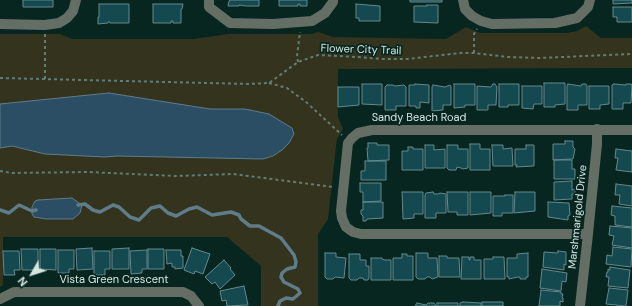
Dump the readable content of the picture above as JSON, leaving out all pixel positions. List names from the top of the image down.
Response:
{
  "streets": {
    "street": ["Sandy Beach Road", "Marshmarigold Drive", "Vista Green Crescent"],
    "path": ["Flower City Trail"]
  },
  "crossings": [
    ["Sandy Beach Road", "Marshmarigold Drive"]
  ],
  "north": "bottom left"
}
